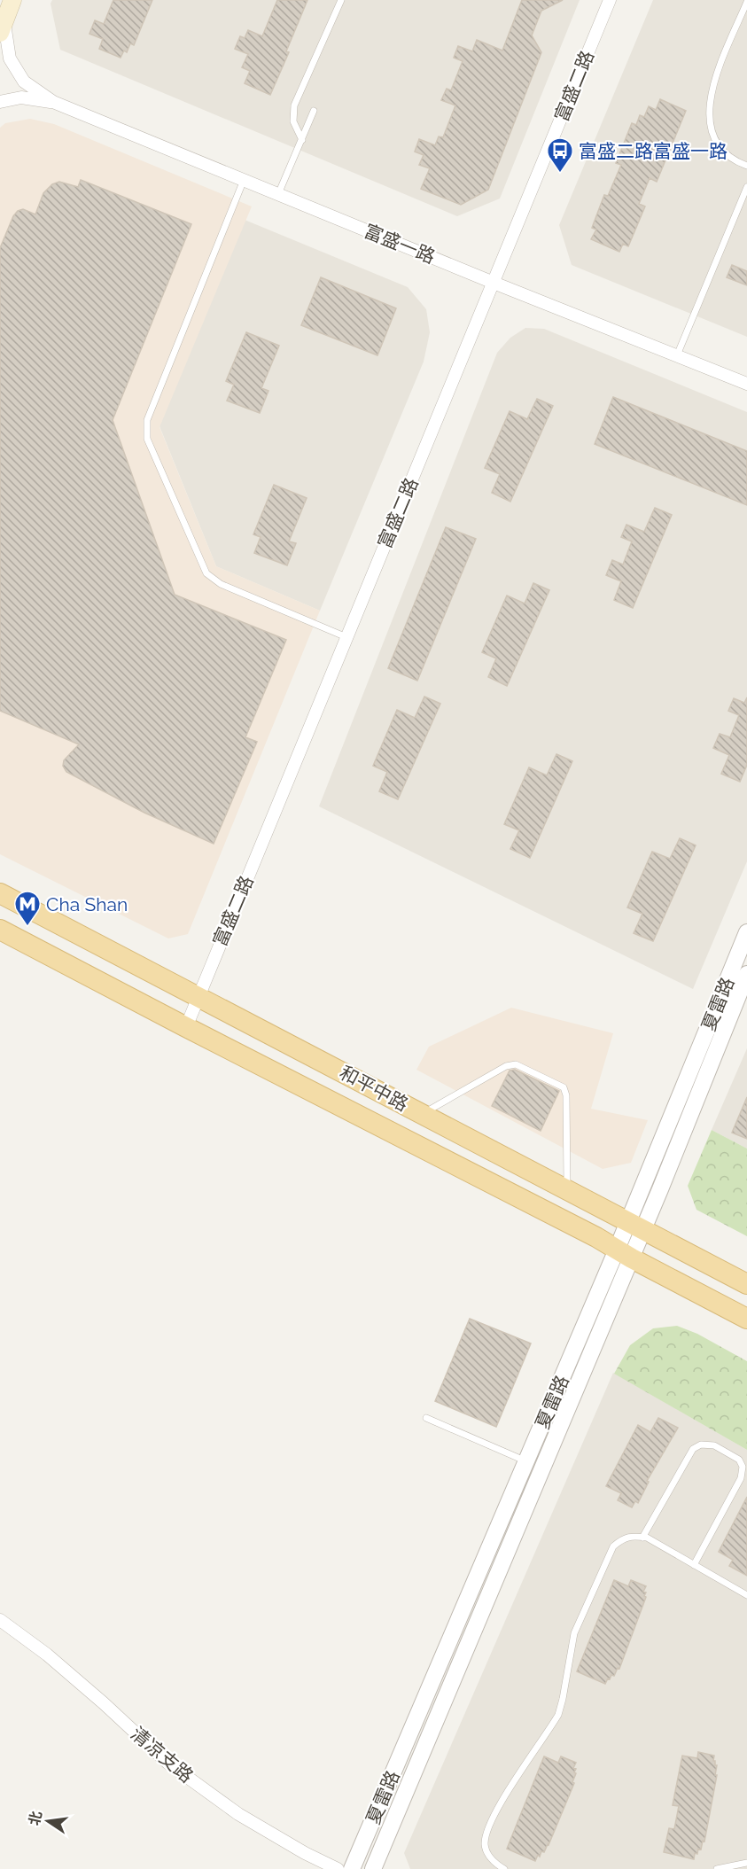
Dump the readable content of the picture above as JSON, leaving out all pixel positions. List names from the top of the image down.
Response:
{
  "streets": {
    "main road": ["和平中路"],
    "street": [
      "富盛二路",
      "富盛一路",
      "夏雷路",
      "清凉支路"
    ]
  },
  "crossings": [
    ["富盛二路", "富盛一路"],
    ["富盛二路", "和平中路"],
    ["夏雷路", "和平中路"]
  ],
  "places": {
    "bus stop": ["富盛二路富盛一路"],
    "metro station": ["Cha Shan"]
  },
  "north": "left"
}
